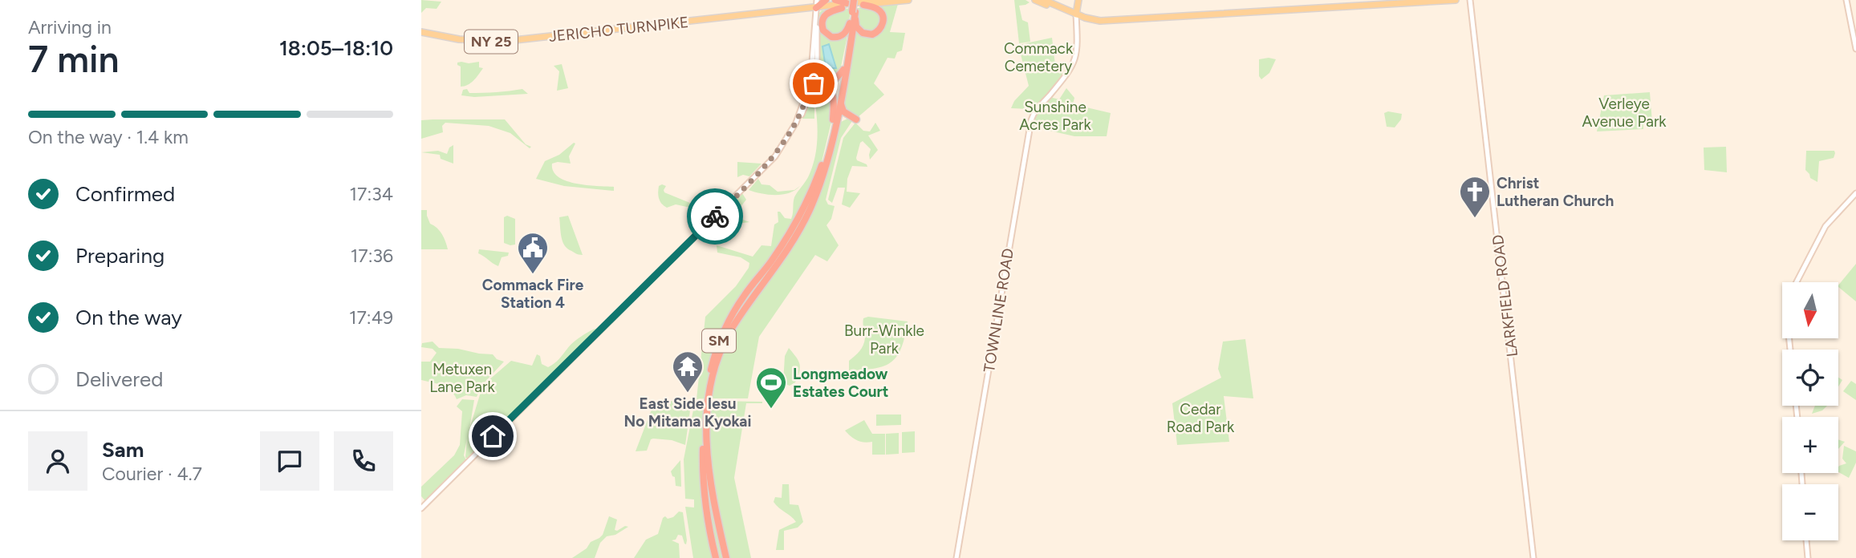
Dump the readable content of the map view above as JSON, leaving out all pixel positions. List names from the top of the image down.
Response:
{
  "streets": {
    "highway": ["SM"],
    "main road": [
      "JERICHO TURNPIKE",
      "NY 25",
      "LARKFIELD ROAD",
      "TOWNLINE ROAD"
    ]
  },
  "crossings": [
    ["JERICHO TURNPIKE", "SM"]
  ],
  "parks": [
    "Commack Cemetery",
    "Verleye Avenue Park",
    "Sunshine Acres Park",
    "Burr-Winkle Park",
    "Metuxen Lane Park",
    "Cedar Road Park"
  ],
  "places": {
    "church": ["Christ Lutheran Church"],
    "public building": ["Commack Fire Station 4"],
    "temple": ["East Side Iesu No Mitama Kyokai"],
    "sports": ["Longmeadow Estates Court"]
  },
  "north": "bottom",
  "page": {
    "heading": ["7 min", "Arriving in", "18:05–18:10"],
    "panel": ["Sam", "Courier · 4.7"],
    "bar": "On the way · 1.4 km",
    "list": [
      ["Confirmed", "17:34"],
      ["Preparing", "17:36"],
      ["On the way", "17:49"],
      "Delivered"
    ],
    "map_buttons": ["+", "−"]
  }
}
